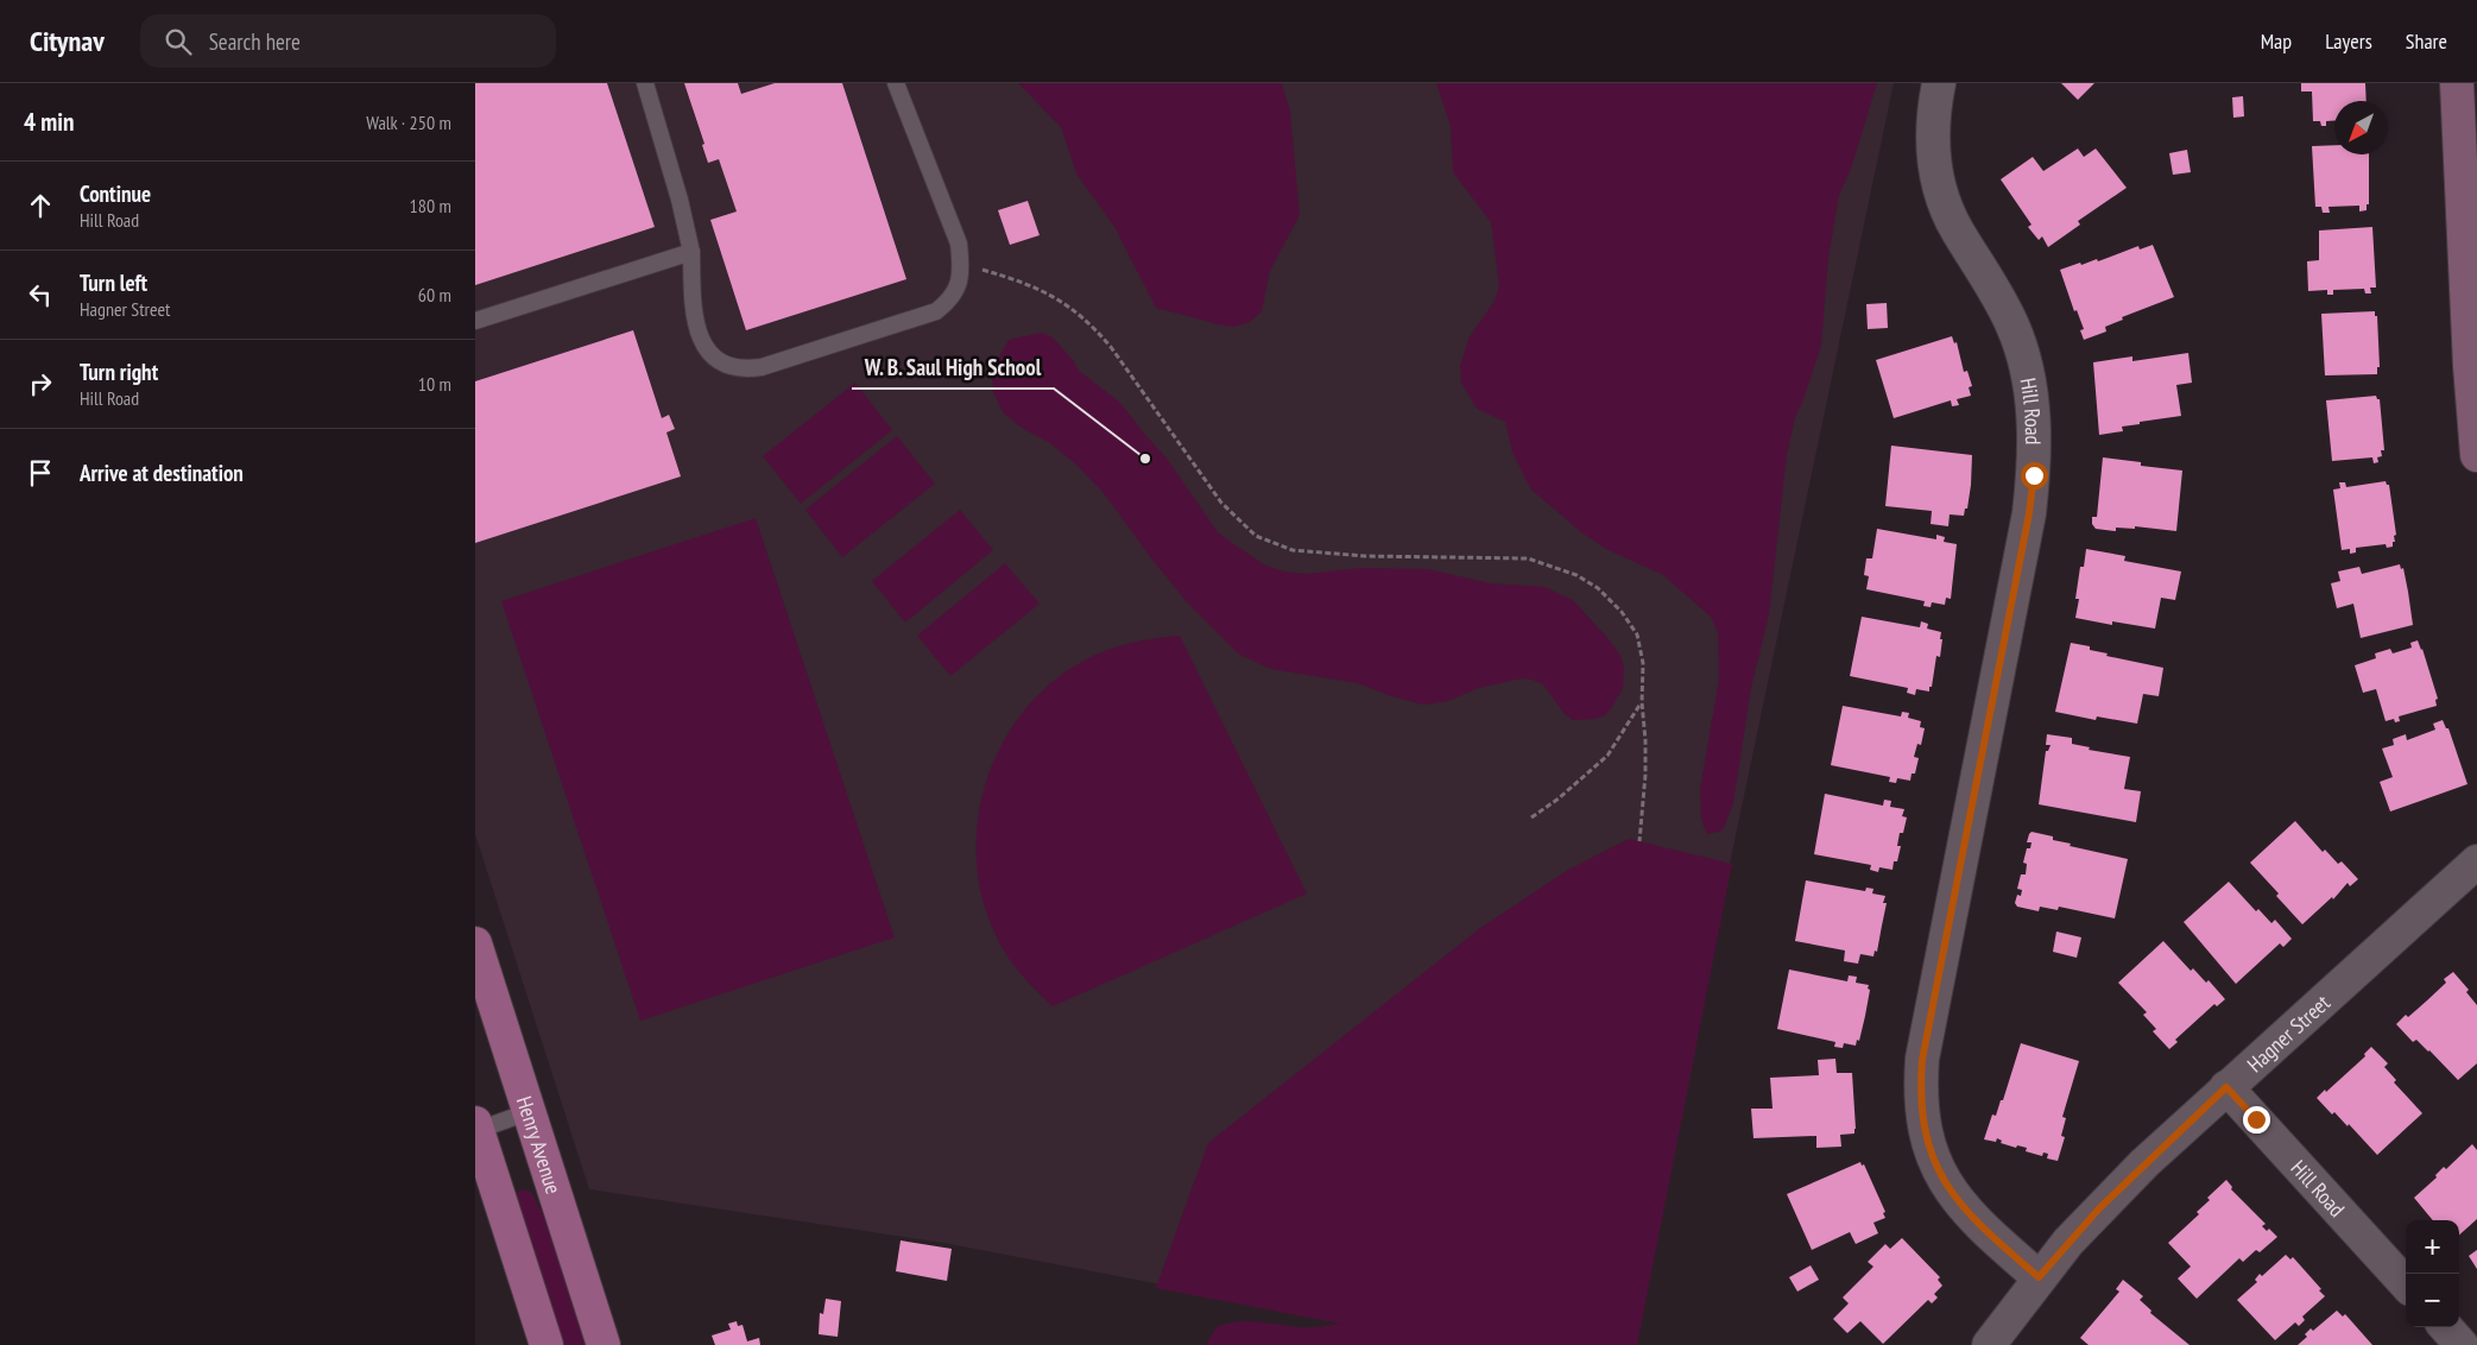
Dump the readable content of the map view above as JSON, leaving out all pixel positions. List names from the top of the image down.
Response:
{
  "streets": {
    "main road": ["Henry Avenue"],
    "street": ["Hill Road", "Hagner Street"]
  },
  "crossings": [
    ["Hill Road", "Hagner Street"]
  ],
  "places": ["W. B. Saul High School"],
  "north": "bottom left",
  "page": {
    "header": "Citynav",
    "search": "Search here",
    "nav": ["Map", "Layers", "Share"],
    "heading": ["4 min", "Walk · 250 m"],
    "list": [
      ["Continue", "Hill Road", "180 m"],
      ["Turn left", "Hagner Street", "60 m"],
      ["Turn right", "Hill Road", "10 m"],
      "Arrive at destination"
    ],
    "map_buttons": ["+", "−"]
  }
}
